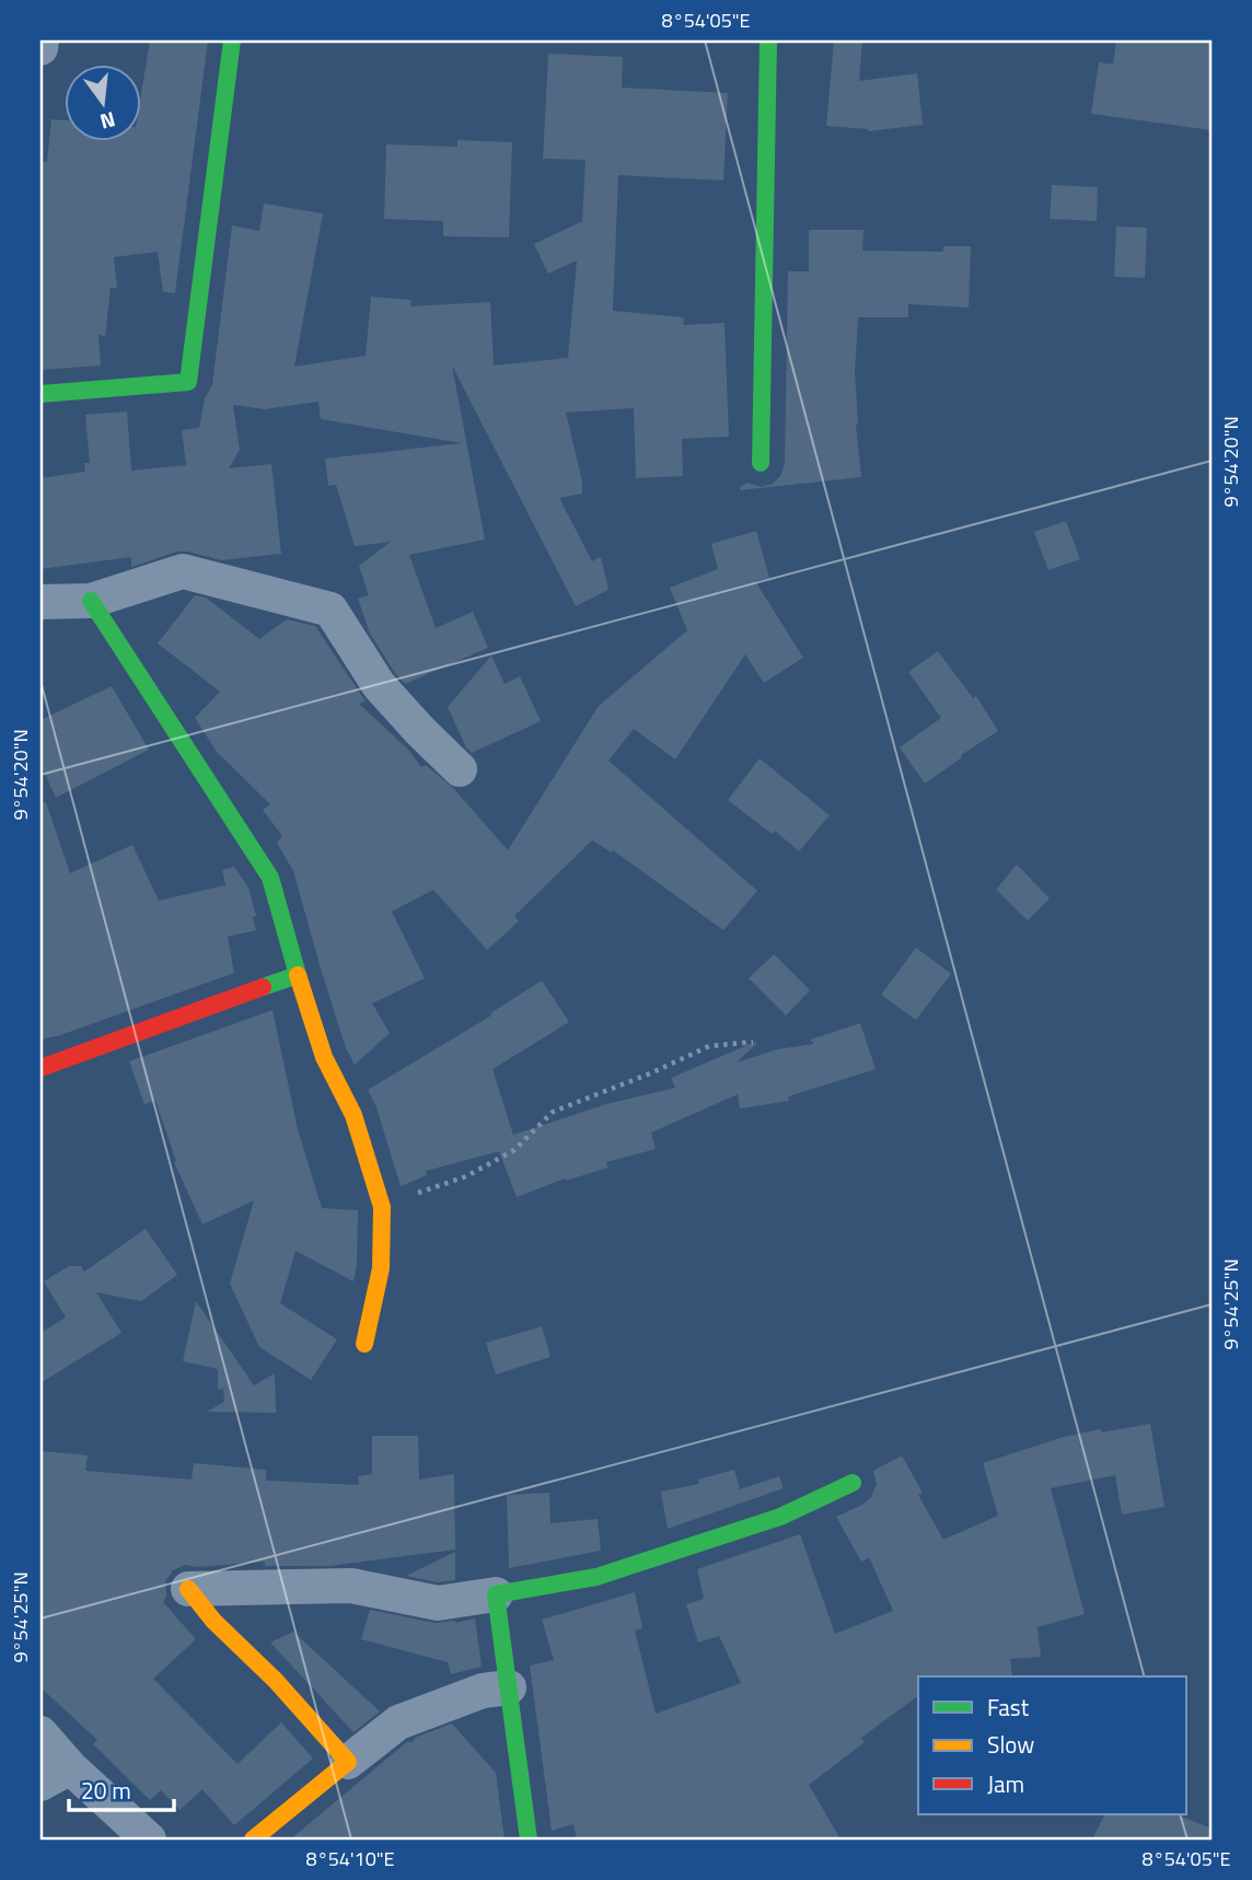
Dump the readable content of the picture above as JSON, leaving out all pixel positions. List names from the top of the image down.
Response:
{
  "legend": ["Fast", "Slow", "Jam"],
  "scale_bar": "20 m",
  "north": "bottom",
  "coordinates": [
    "8°54'05\"E",
    "9°54'20\"N",
    "9°54'25\"N",
    "8°54'10\"E"
  ]
}
